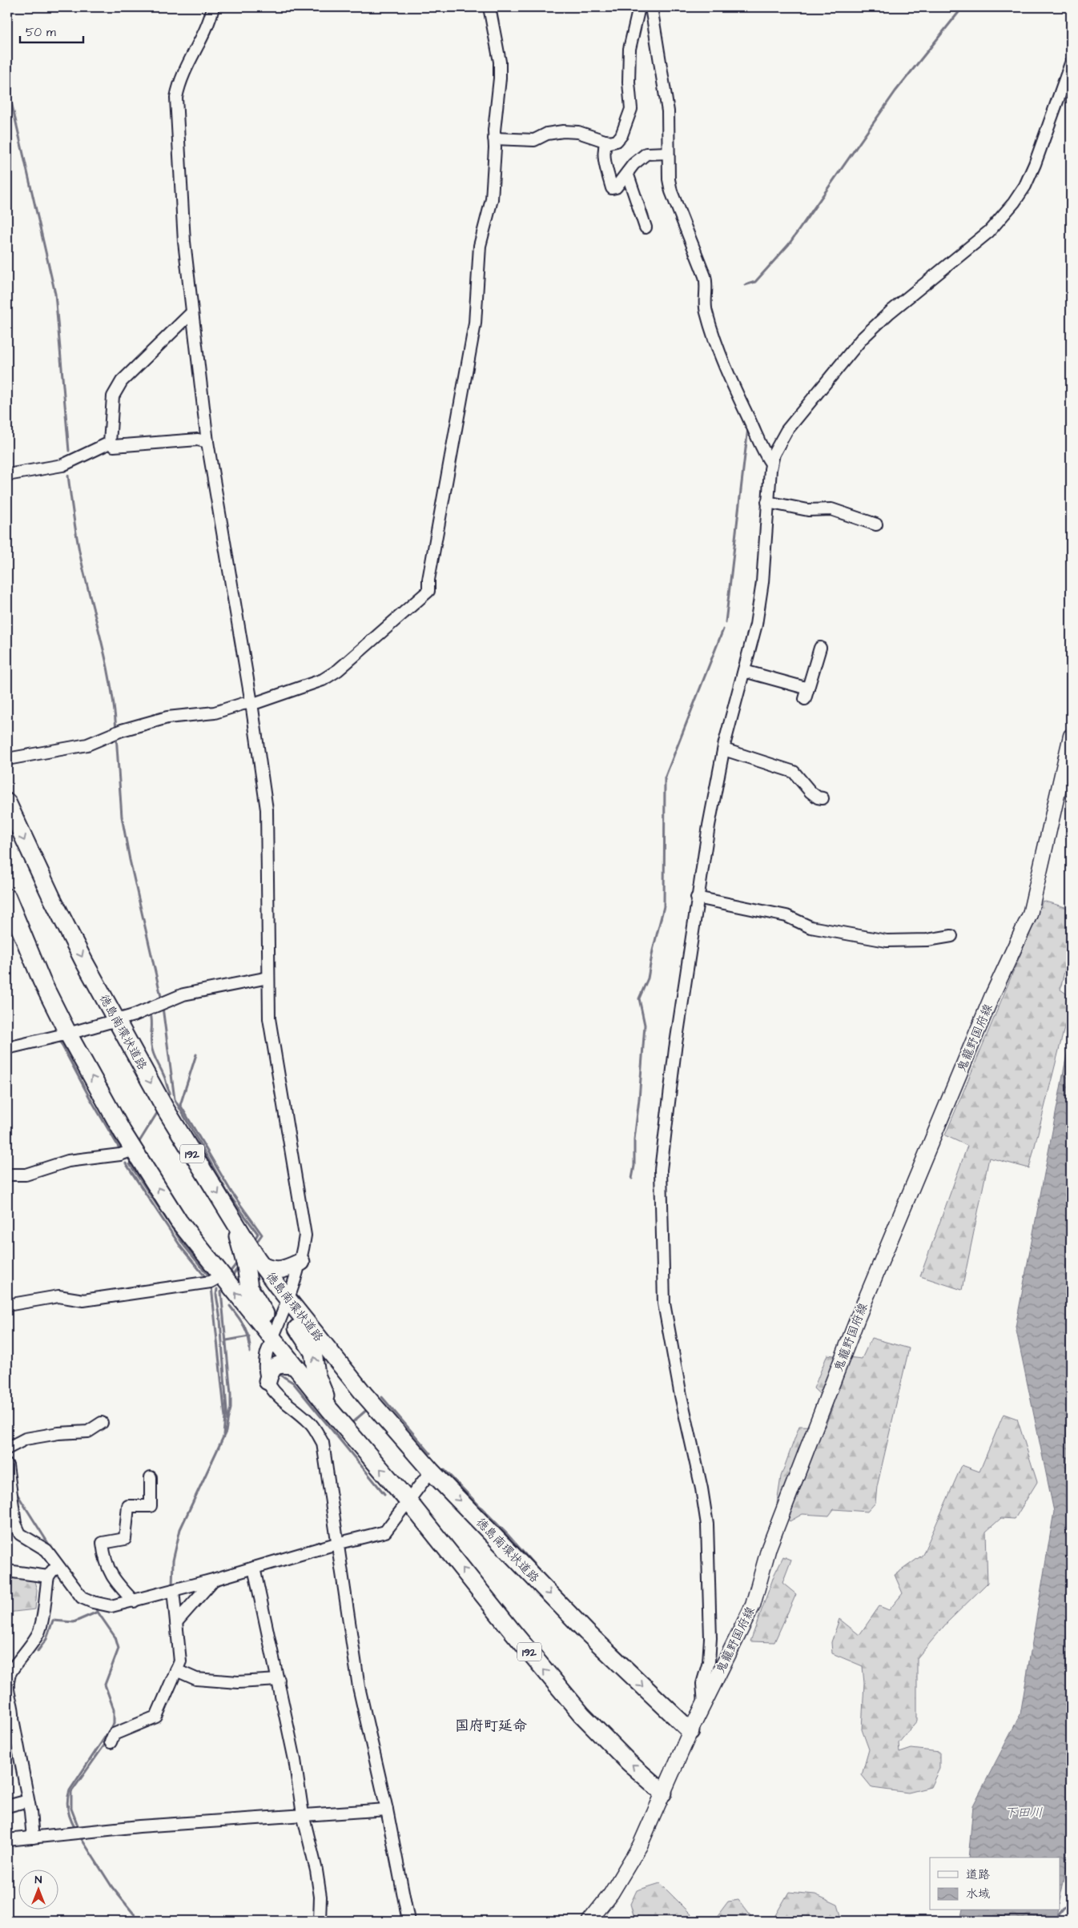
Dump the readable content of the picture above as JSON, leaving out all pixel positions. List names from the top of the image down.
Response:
{
  "streets": {
    "highway": ["徳島南環状道路", "192"],
    "main road": ["鬼籠野国府線"]
  },
  "crossings": [
    ["徳島南環状道路", "鬼籠野国府線"],
    ["鬼籠野国府線", "192"]
  ],
  "districts": ["国府町延命"],
  "water": ["下田川"],
  "legend": ["道路", "水域"],
  "scale_bar": "50 m",
  "north": "top"
}
